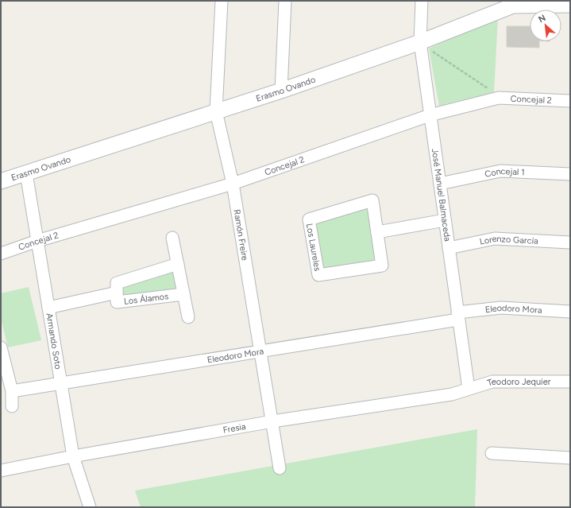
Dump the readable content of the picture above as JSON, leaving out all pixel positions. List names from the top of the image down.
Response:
{
  "streets": {
    "street": [
      "Erasmo Ovando",
      "Concejal 2",
      "Concejal 1",
      "José Manuel Balmaceda",
      "Ramón Freire",
      "Lorenzo García",
      "Los Laureles",
      "Los Álamos",
      "Eleodoro Mora",
      "Armando Soto",
      "Teodoro Jequier",
      "Fresia"
    ]
  },
  "crossings": [
    ["Erasmo Ovando", "José Manuel Balmaceda"],
    ["Erasmo Ovando", "Ramón Freire"],
    ["Erasmo Ovando", "Armando Soto"],
    ["Concejal 2", "José Manuel Balmaceda"],
    ["Concejal 2", "Ramón Freire"],
    ["Concejal 2", "Armando Soto"],
    ["Concejal 1", "José Manuel Balmaceda"],
    ["José Manuel Balmaceda", "Lorenzo García"],
    ["José Manuel Balmaceda", "Eleodoro Mora"],
    ["José Manuel Balmaceda", "Teodoro Jequier"],
    ["José Manuel Balmaceda", "Fresia"],
    ["Ramón Freire", "Eleodoro Mora"],
    ["Ramón Freire", "Fresia"],
    ["Los Álamos", "Armando Soto"],
    ["Eleodoro Mora", "Armando Soto"],
    ["Armando Soto", "Fresia"],
    ["Teodoro Jequier", "Fresia"]
  ],
  "north": "top left"
}
